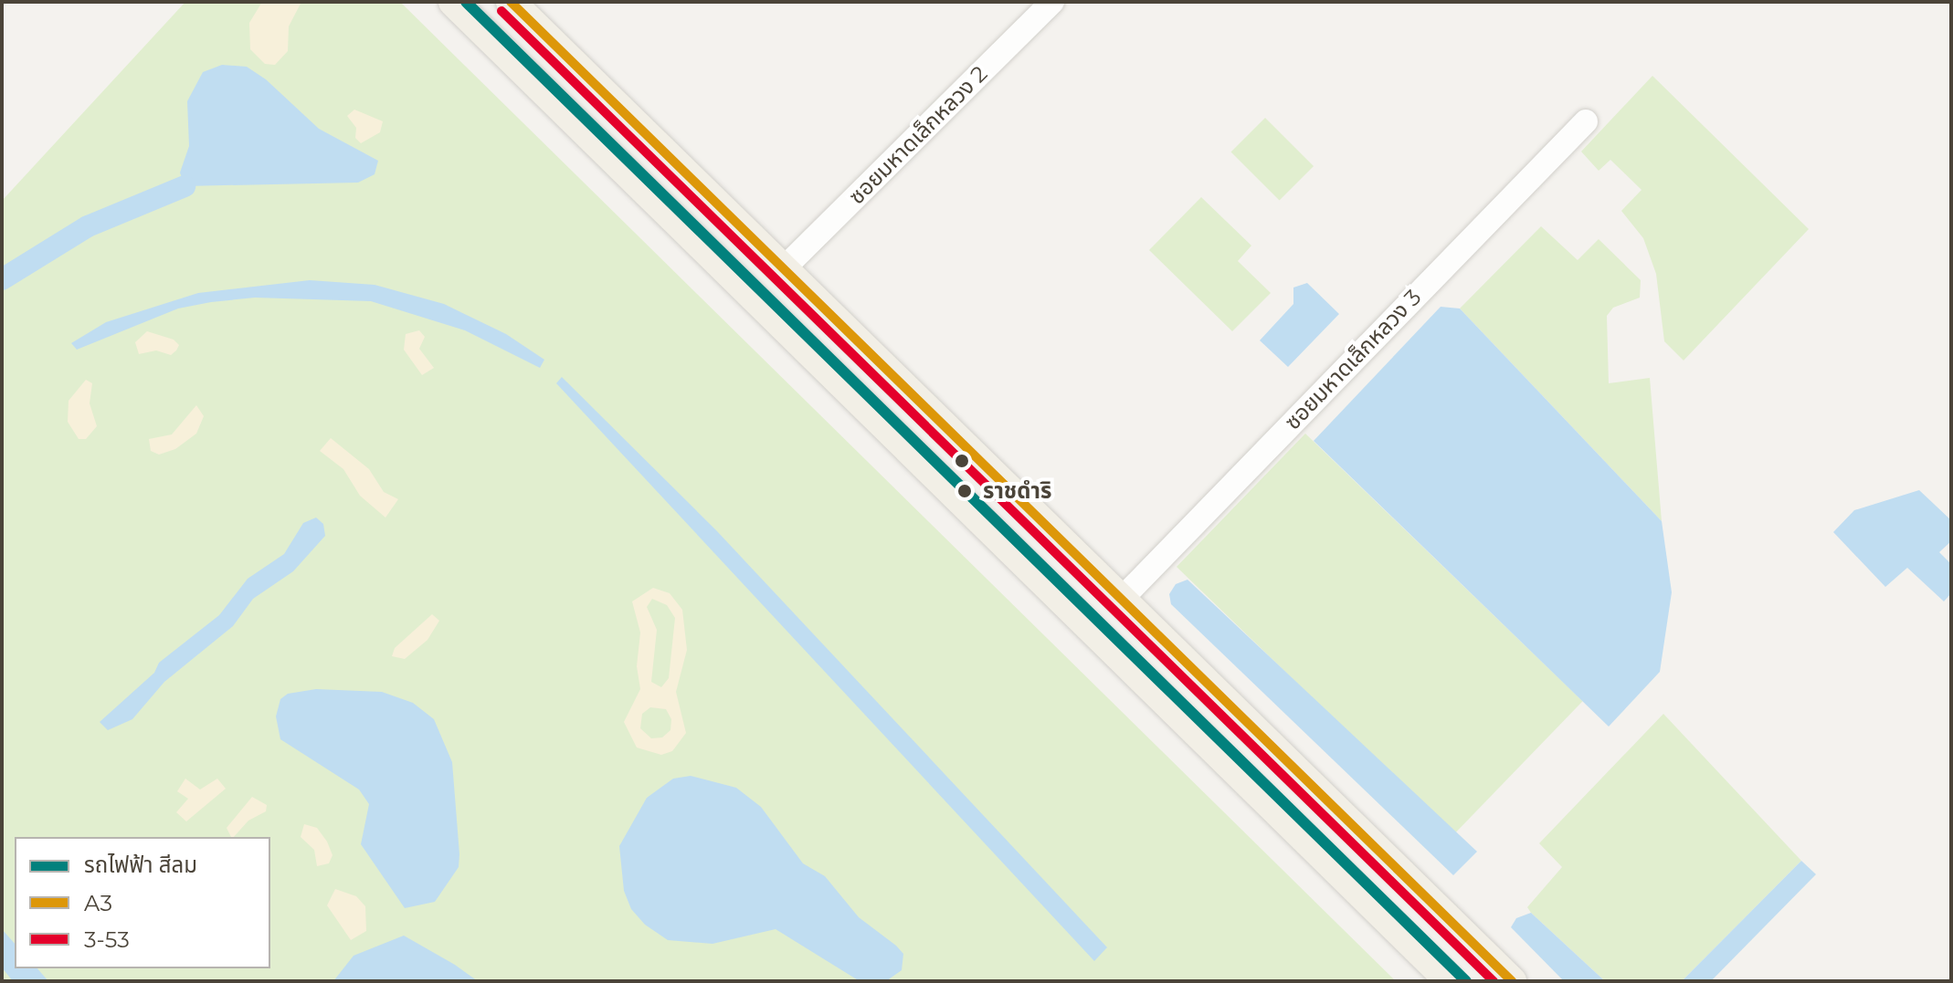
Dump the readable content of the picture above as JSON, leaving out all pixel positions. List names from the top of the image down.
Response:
{
  "streets": {
    "street": ["ซอยมหาดเล็กหลวง 2", "ซอยมหาดเล็กหลวง 3"]
  },
  "places": ["ราชดำริ"],
  "lines": ["metro line สีลม", "transit line A3", "transit line 3-53"],
  "legend": ["รถไฟฟ้า สีลม", "A3", "3-53"]
}
